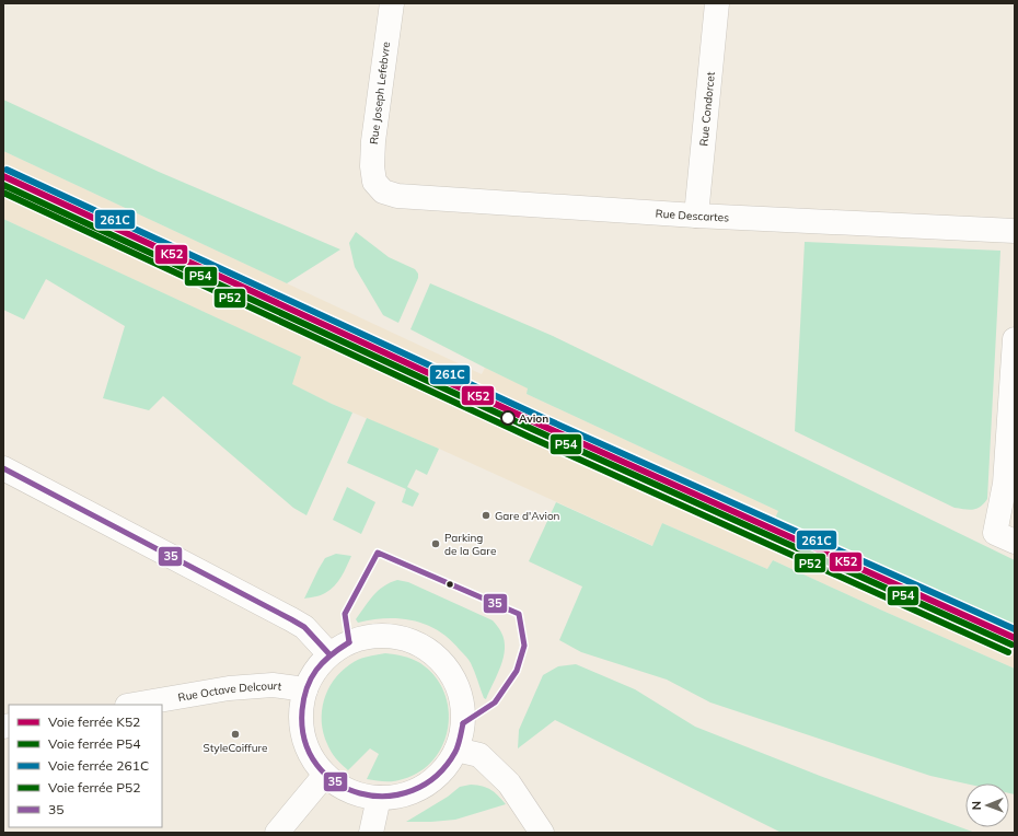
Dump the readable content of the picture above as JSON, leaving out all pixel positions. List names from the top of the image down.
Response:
{
  "streets": {
    "street": [
      "Rue Joseph Lefebvre",
      "Rue Condorcet",
      "Rue Descartes",
      "Rue Octave Delcourt"
    ]
  },
  "crossings": [
    ["Rue Joseph Lefebvre", "Rue Descartes"],
    ["Rue Condorcet", "Rue Descartes"]
  ],
  "places": [
    "Avion",
    "Gare d'Avion",
    "Parking de la Gare",
    "StyleCoiffure"
  ],
  "lines": [
    "rail line 261C",
    "rail line K52",
    "rail line P54",
    "rail line P52",
    "transit line 35"
  ],
  "legend": [
    "Voie ferrée K52",
    "Voie ferrée P54",
    "Voie ferrée 261C",
    "Voie ferrée P52",
    "35"
  ],
  "north": "left"
}
